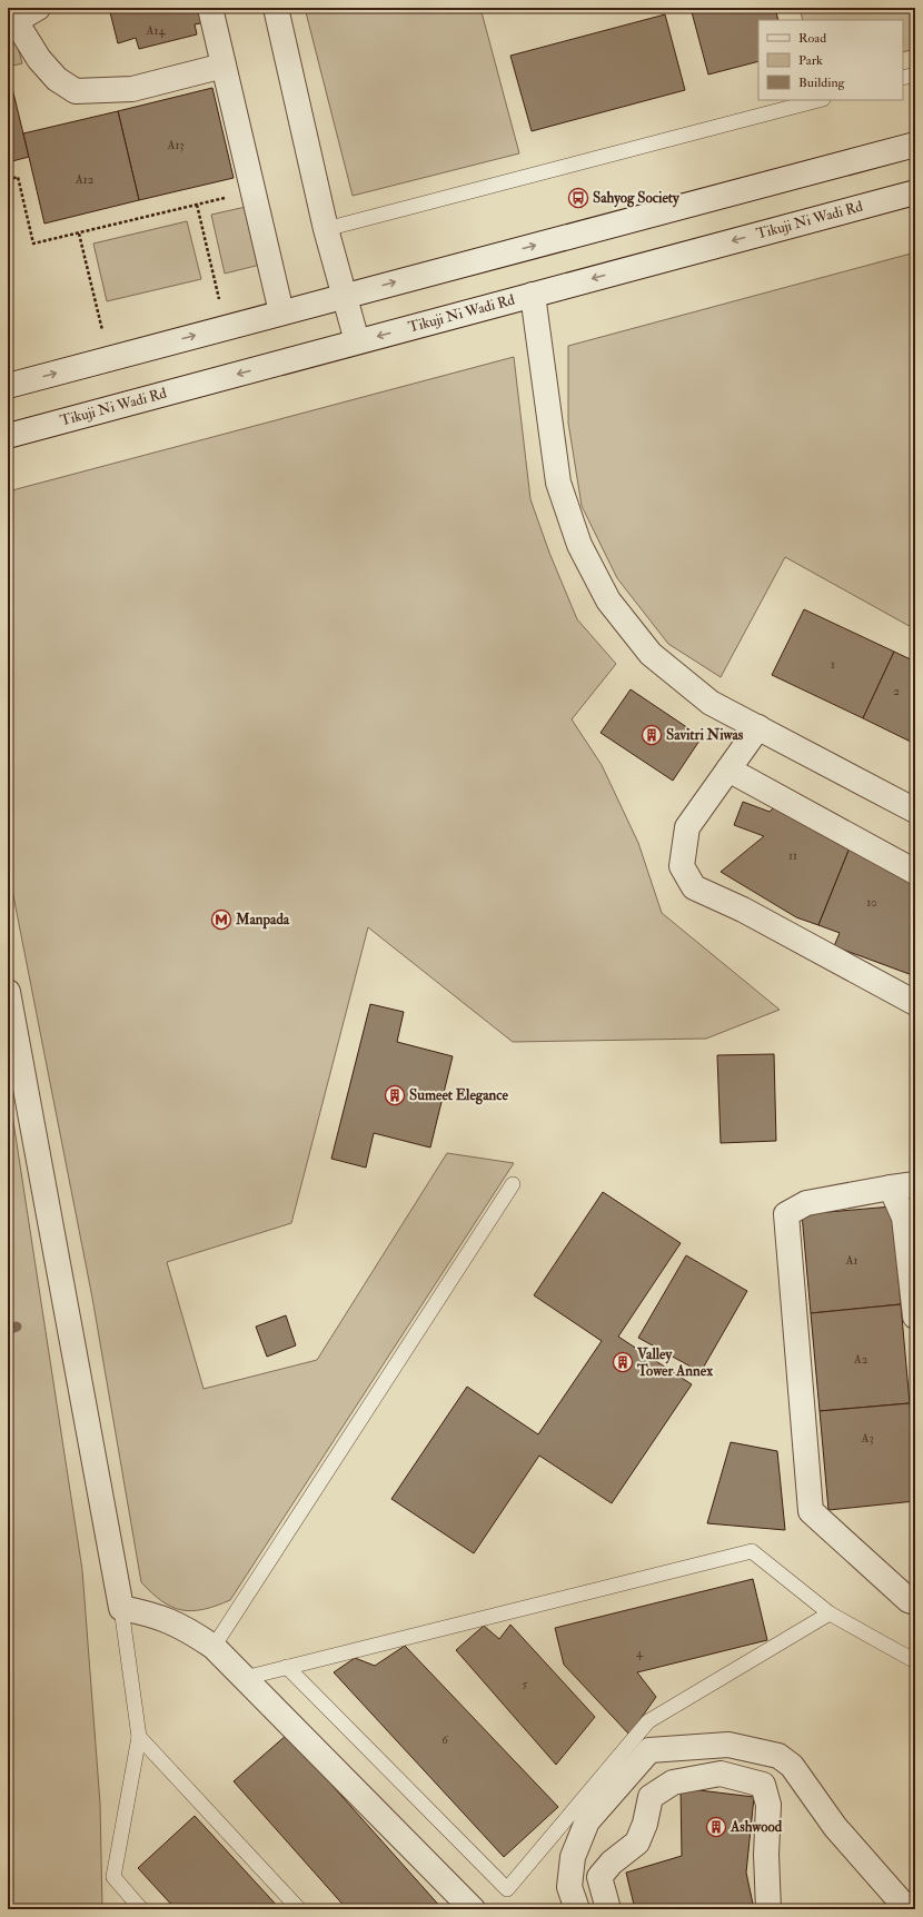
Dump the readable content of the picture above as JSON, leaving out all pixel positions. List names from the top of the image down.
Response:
{
  "streets": {
    "street": ["Tikuji Ni Wadi Rd"]
  },
  "places": {
    "bus stop": ["Sahyog Society"],
    "building": [
      "Savitri Niwas",
      "Sumeet Elegance",
      "Valley Tower Annex",
      "Ashwood"
    ],
    "metro station": ["Manpada"]
  },
  "house_numbers": [
    "A14",
    "A13",
    "A12",
    "1",
    "2",
    "11",
    "10",
    "A1",
    "A2",
    "A3",
    "4",
    "5",
    "6"
  ],
  "legend": ["Road", "Park", "Building"]
}
